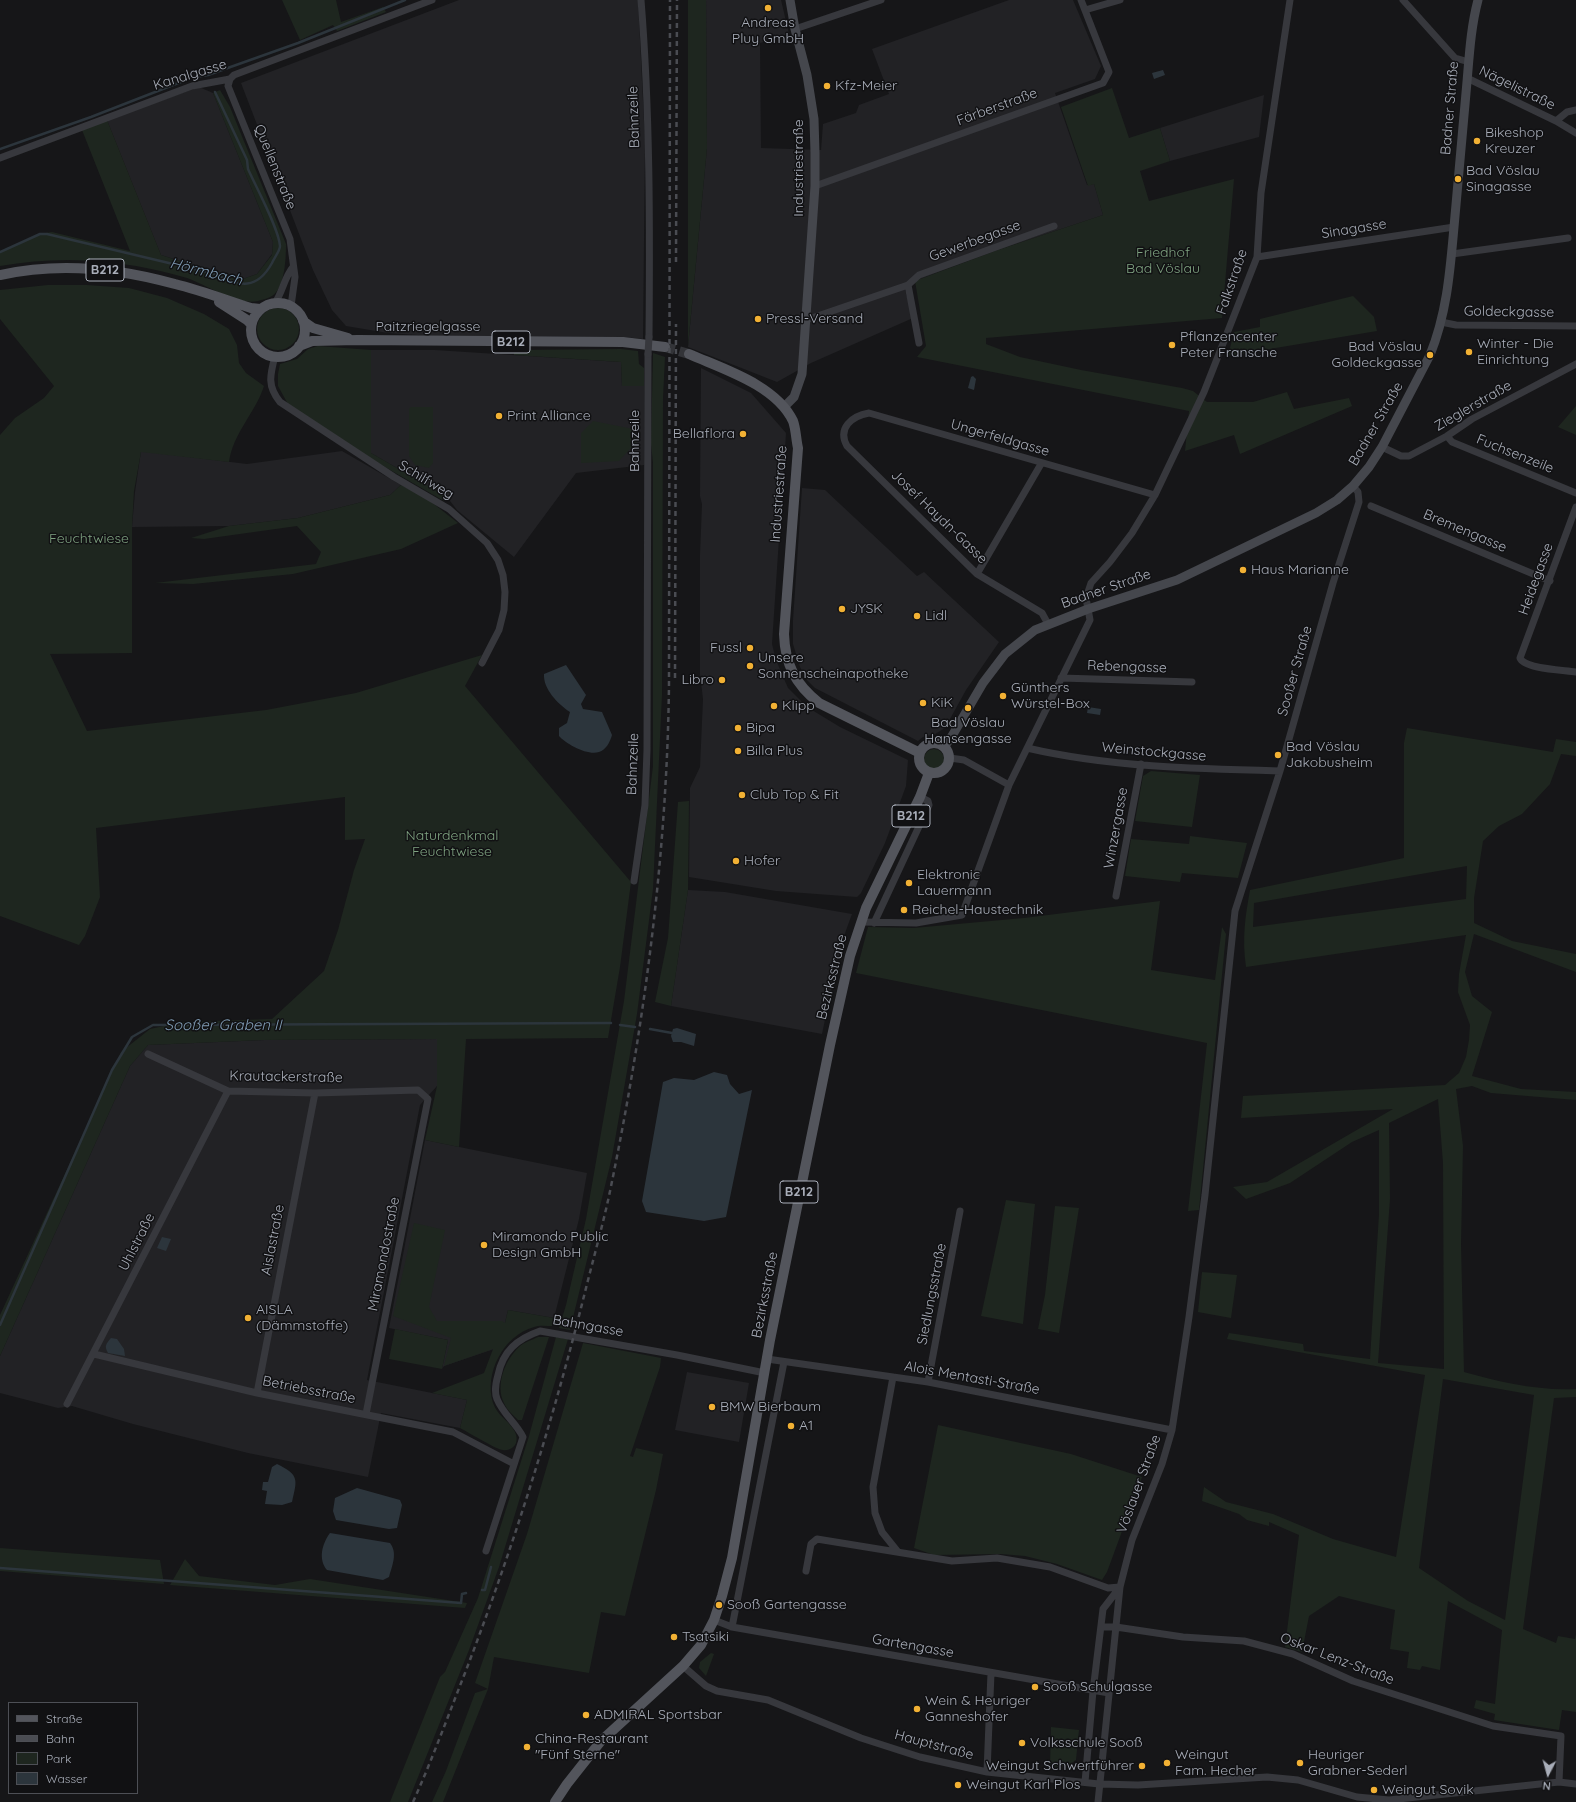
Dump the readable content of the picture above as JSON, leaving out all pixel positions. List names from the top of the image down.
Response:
{
  "streets": {
    "main road": [
      "Industriestraße",
      "B212",
      "Paitzriegelgasse",
      "Bezirksstraße"
    ],
    "street": [
      "Kanalgasse",
      "Nägelistraße",
      "Färberstraße",
      "Badner Straße",
      "Bahnzeile",
      "Quellenstraße",
      "Sinagasse",
      "Gewerbegasse",
      "Falkstraße",
      "Goldeckgasse",
      "Zieglerstraße",
      "Ungerfeldgasse",
      "Fuchsenzeile",
      "Schilfweg",
      "Josef Haydn-Gasse",
      "Bremengasse",
      "Heidegasse",
      "Rebengasse",
      "Sooßer Straße",
      "Weinstockgasse",
      "Winzergasse",
      "Krautackerstraße",
      "Aislastraße",
      "Uhlstraße",
      "Miramondostraße",
      "Siedlungsstraße",
      "Bahngasse",
      "Alois Mentasti-Straße",
      "Betriebsstraße",
      "Vöslauer Straße",
      "Gartengasse",
      "Oskar Lenz-Straße",
      "Hauptstraße"
    ]
  },
  "crossings": [
    ["Kanalgasse", "Quellenstraße"],
    ["Nägelistraße", "Badner Straße"],
    ["Färberstraße", "Industriestraße"],
    ["Badner Straße", "Industriestraße"],
    ["Badner Straße", "Sinagasse"],
    ["Badner Straße", "B212"],
    ["Badner Straße", "Falkstraße"],
    ["Badner Straße", "Goldeckgasse"],
    ["Badner Straße", "Zieglerstraße"],
    ["Badner Straße", "Josef Haydn-Gasse"],
    ["Badner Straße", "Sooßer Straße"],
    ["Quellenstraße", "B212"],
    ["Quellenstraße", "Paitzriegelgasse"],
    ["Quellenstraße", "Schilfweg"],
    ["Industriestraße", "Gewerbegasse"],
    ["Industriestraße", "B212"],
    ["Sinagasse", "Falkstraße"],
    ["B212", "Paitzriegelgasse"],
    ["B212", "Schilfweg"],
    ["B212", "Bezirksstraße"],
    ["B212", "Hauptstraße"],
    ["Falkstraße", "Ungerfeldgasse"],
    ["Falkstraße", "Rebengasse"],
    ["Falkstraße", "Weinstockgasse"],
    ["Paitzriegelgasse", "Schilfweg"],
    ["Zieglerstraße", "Fuchsenzeile"],
    ["Ungerfeldgasse", "Josef Haydn-Gasse"],
    ["Bremengasse", "Heidegasse"],
    ["Sooßer Straße", "Weinstockgasse"],
    ["Sooßer Straße", "Vöslauer Straße"],
    ["Weinstockgasse", "Winzergasse"],
    ["Bezirksstraße", "Bahngasse"],
    ["Bezirksstraße", "Alois Mentasti-Straße"],
    ["Bezirksstraße", "Gartengasse"],
    ["Bezirksstraße", "Hauptstraße"],
    ["Krautackerstraße", "Aislastraße"],
    ["Krautackerstraße", "Uhlstraße"],
    ["Krautackerstraße", "Miramondostraße"],
    ["Aislastraße", "Betriebsstraße"],
    ["Uhlstraße", "Betriebsstraße"],
    ["Miramondostraße", "Betriebsstraße"],
    ["Siedlungsstraße", "Alois Mentasti-Straße"],
    ["Bahngasse", "Betriebsstraße"],
    ["Alois Mentasti-Straße", "Vöslauer Straße"],
    ["Vöslauer Straße", "Gartengasse"],
    ["Vöslauer Straße", "Oskar Lenz-Straße"],
    ["Vöslauer Straße", "Hauptstraße"],
    ["Oskar Lenz-Straße", "Hauptstraße"]
  ],
  "water": ["Hörmbach", "Sooßer Graben II"],
  "parks": ["Friedhof Bad Vöslau", "Feuchtwiese", "Naturdenkmal Feuchtwiese"],
  "places": [
    "Andreas Pluy GmbH",
    "Kfz-Meier",
    "Bikeshop Kreuzer",
    "Bad Vöslau Sinagasse",
    "Pressl-Versand",
    "Pflanzencenter Peter Fransche",
    "Winter - Die Einrichtung",
    "Bad Vöslau Goldeckgasse",
    "Print Alliance",
    "Bellaflora",
    "Haus Marianne",
    "JYSK",
    "Lidl",
    "Fussl",
    "Unsere Sonnenscheinapotheke",
    "Libro",
    "Günthers Würstel-Box",
    "KiK",
    "Klipp",
    "Bad Vöslau Hansengasse",
    "Bipa",
    "Billa Plus",
    "Bad Vöslau Jakobusheim",
    "Club Top & Fit",
    "Hofer",
    "Elektronic Lauermann",
    "Reichel-Haustechnik",
    "Miramondo Public Design GmbH",
    "AISLA (Dämmstoffe)",
    "BMW Bierbaum",
    "A1",
    "Sooß Gartengasse",
    "Tsatsiki",
    "Sooß Schulgasse",
    "Wein & Heuriger Ganneshofer",
    "ADMIRAL Sportsbar",
    "Volksschule Sooß",
    "China-Restaurant \"Fünf Sterne\"",
    "Weingut Fam. Hecher",
    "Heuriger Grabner-Sederl",
    "Weingut Schwertführer",
    "Weingut Karl Plos",
    "Weingut Sovik"
  ],
  "legend": [
    "Straße",
    "Bahn",
    "Park",
    "Wasser"
  ],
  "north": "bottom"
}
